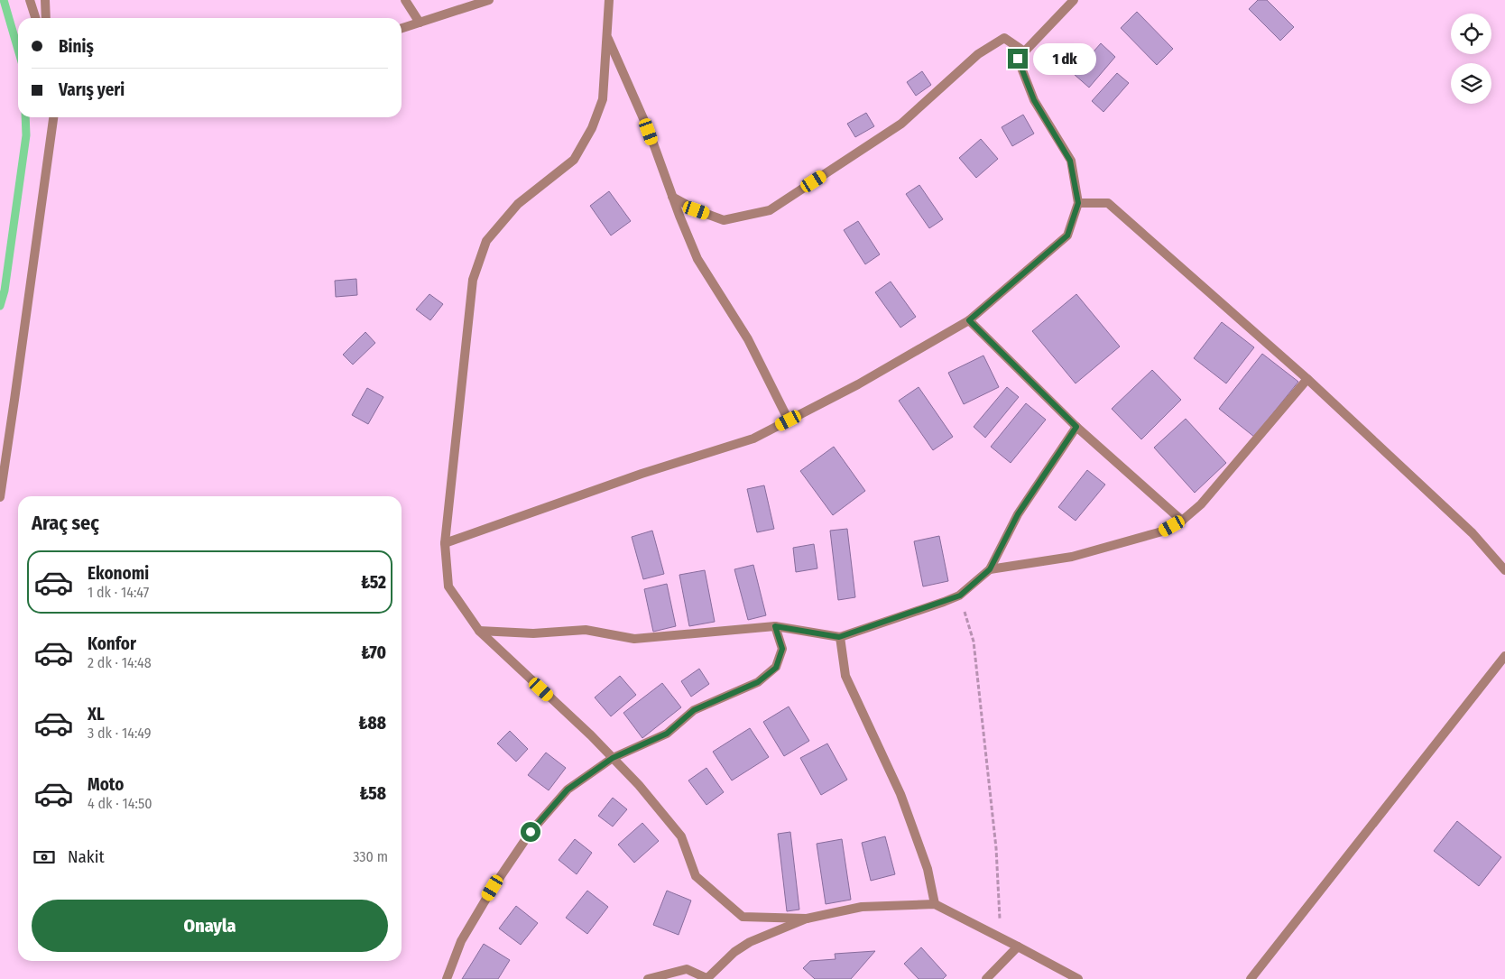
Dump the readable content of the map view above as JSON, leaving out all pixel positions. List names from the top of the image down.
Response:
{
  "page": {
    "banner": ["Biniş", "Varış yeri"],
    "bubble": "1 dk",
    "heading": "Araç seç",
    "list": [
      {
        "name": "Ekonomi",
        "note": "1 dk · 14:47",
        "value": "₺52"
      },
      {
        "name": "Konfor",
        "note": "2 dk · 14:48",
        "value": "₺70"
      },
      {
        "name": "XL",
        "note": "3 dk · 14:49",
        "value": "₺88"
      },
      {
        "name": "Moto",
        "note": "4 dk · 14:50",
        "value": "₺58"
      }
    ],
    "pay": ["Nakit", "330 m"],
    "buttons": "Onayla"
  }
}
